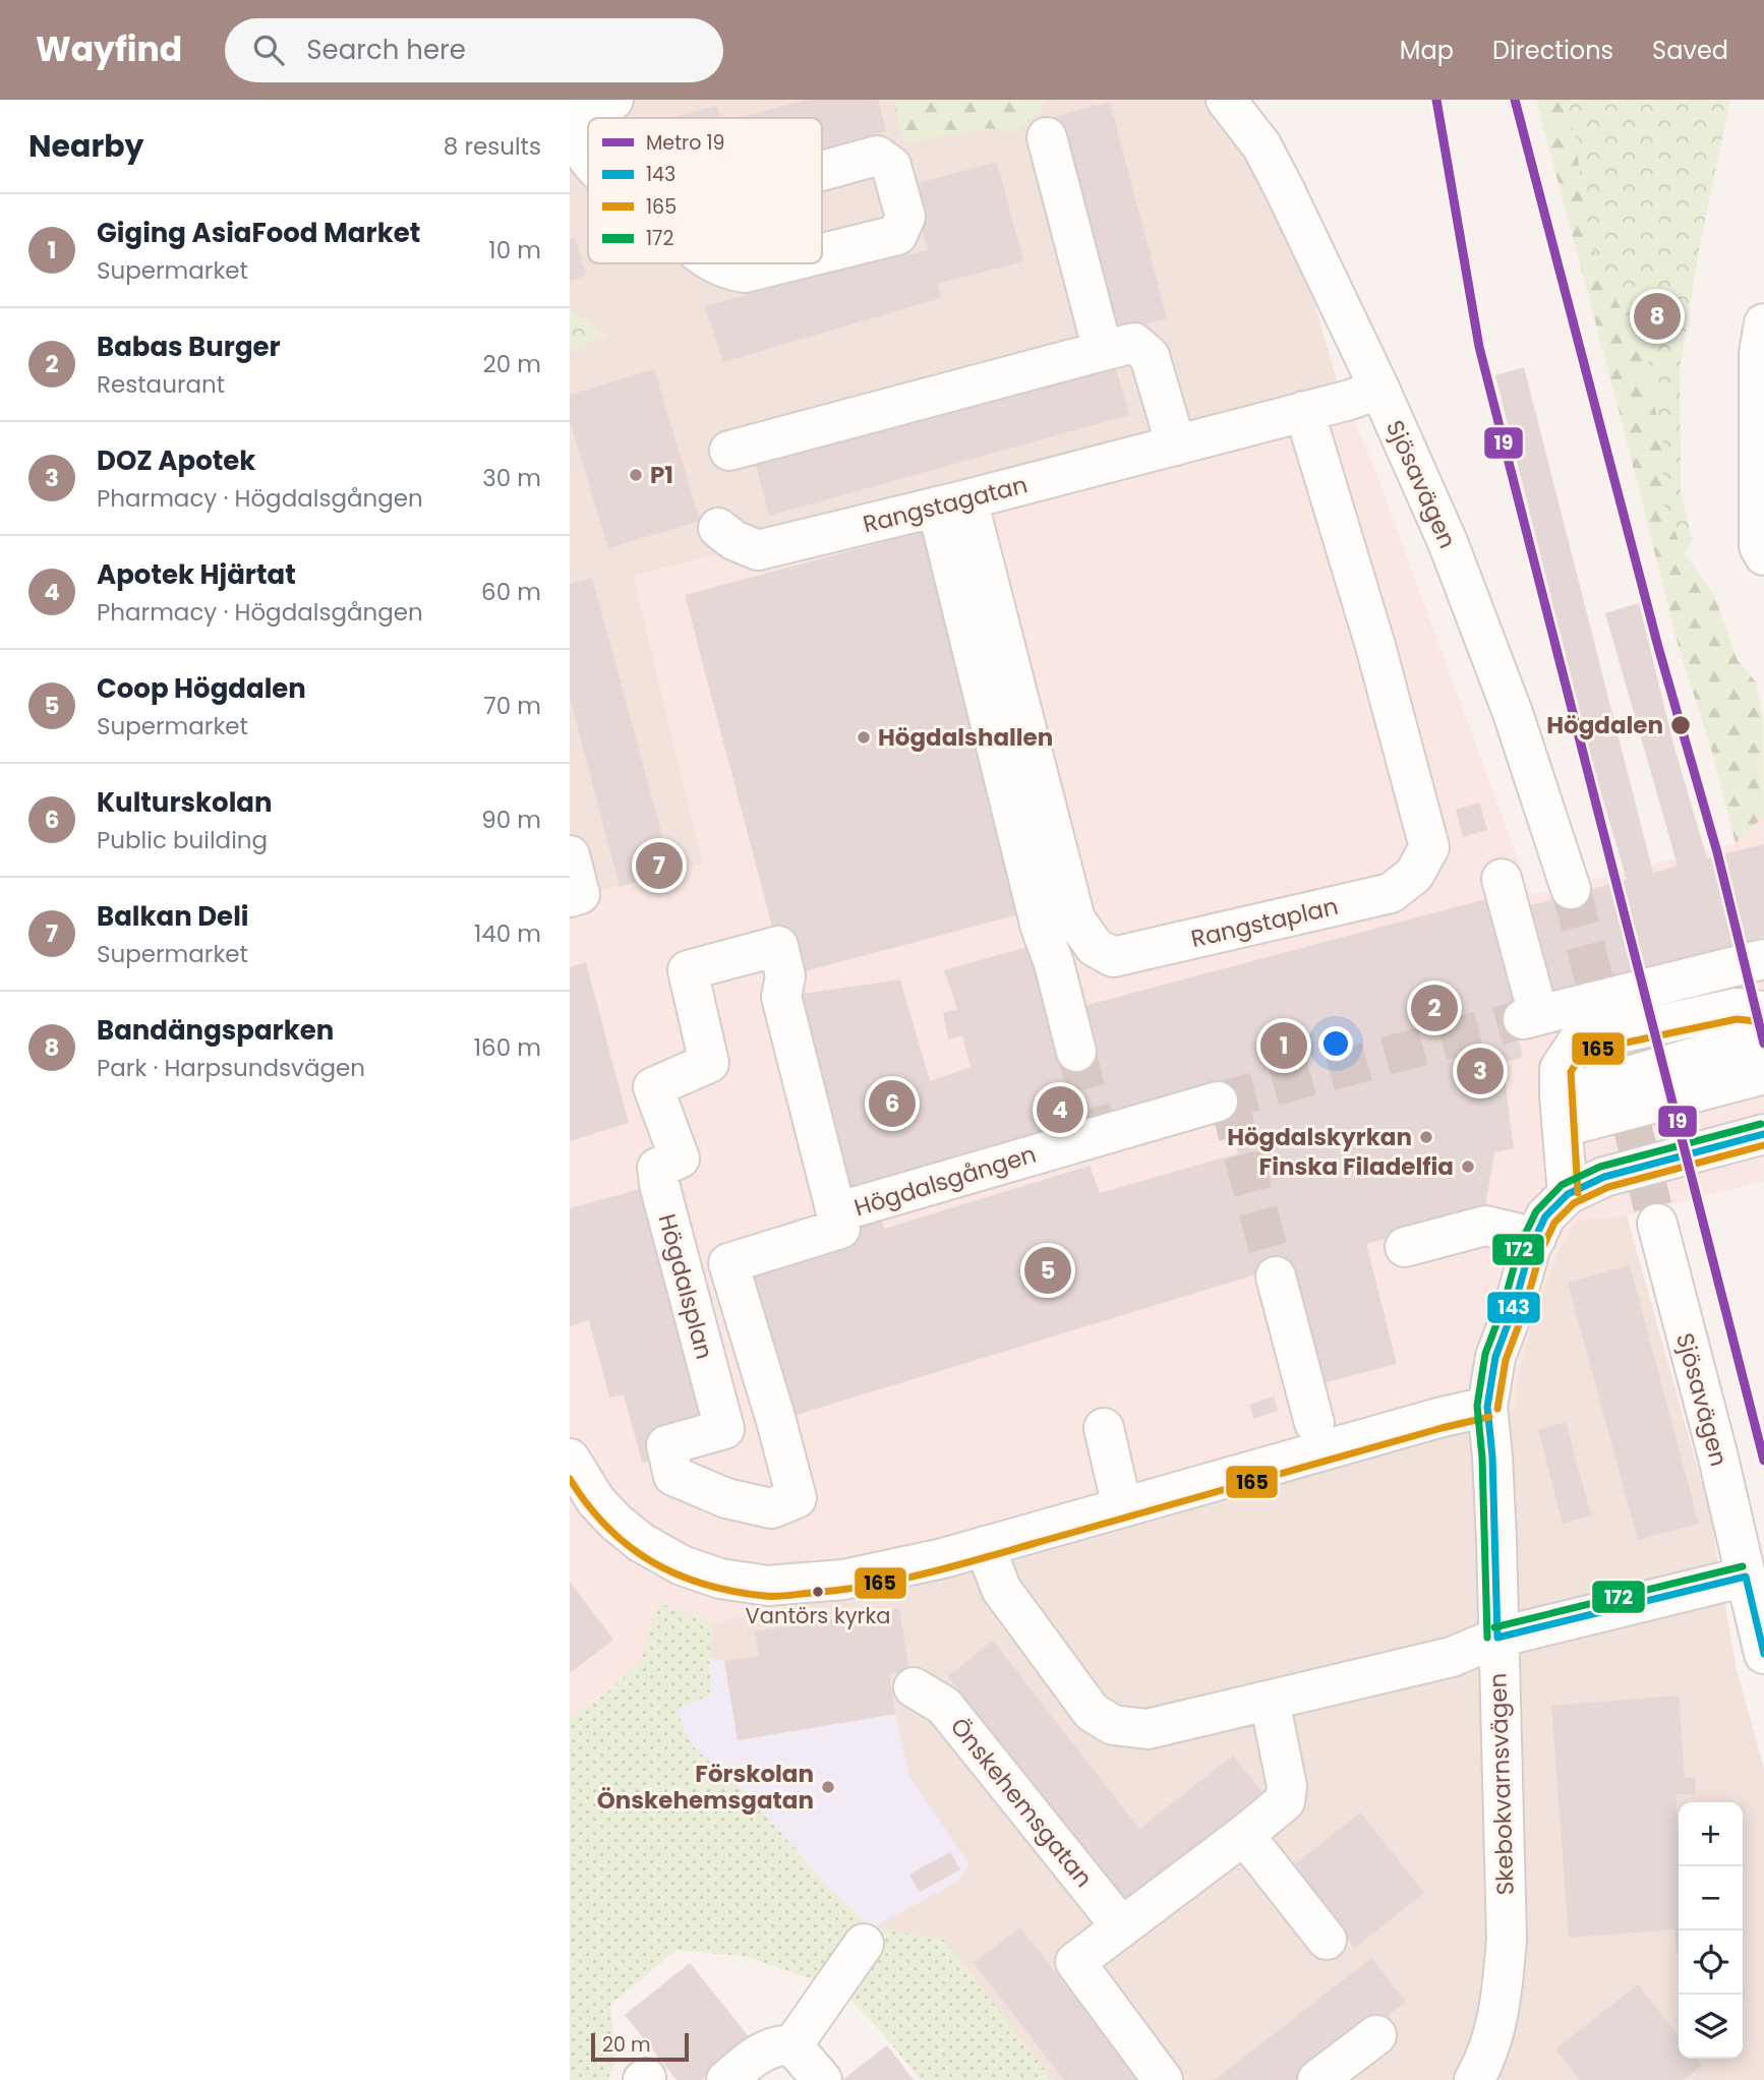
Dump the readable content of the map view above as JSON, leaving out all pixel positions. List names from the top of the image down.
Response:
{
  "streets": {
    "street": [
      "Sjösavägen",
      "Rangstagatan",
      "Rangstaplan",
      "Högdalsgången",
      "Högdalsplan",
      "Skebokvarnsvägen",
      "Önskehemsgatan"
    ]
  },
  "crossings": [
    ["Sjösavägen", "Rangstagatan"],
    ["Rangstagatan", "Rangstaplan"],
    ["Högdalsgången", "Högdalsplan"]
  ],
  "places": [
    "P1",
    "Högdalen",
    "Högdalshallen",
    "Högdalskyrkan",
    "Finska Filadelfia",
    "Vantörs kyrka",
    "Förskolan Önskehemsgatan"
  ],
  "lines": [
    "metro line 19",
    "transit line 165",
    "transit line 172",
    "transit line 143"
  ],
  "legend": [
    "Metro 19",
    "143",
    "165",
    "172"
  ],
  "scale_bar": "20 m",
  "page": {
    "header": "Wayfind",
    "search": "Search here",
    "nav": ["Map", "Directions", "Saved"],
    "heading": ["Nearby", "8 results"],
    "list": [
      {
        "mark": "1",
        "name": "Giging AsiaFood Market",
        "note": "Supermarket",
        "value": "10 m"
      },
      {
        "mark": "2",
        "name": "Babas Burger",
        "note": "Restaurant",
        "value": "20 m"
      },
      {
        "mark": "3",
        "name": "DOZ Apotek",
        "note": "Pharmacy · Högdalsgången",
        "value": "30 m"
      },
      {
        "mark": "4",
        "name": "Apotek Hjärtat",
        "note": "Pharmacy · Högdalsgången",
        "value": "60 m"
      },
      {
        "mark": "5",
        "name": "Coop Högdalen",
        "note": "Supermarket",
        "value": "70 m"
      },
      {
        "mark": "6",
        "name": "Kulturskolan",
        "note": "Public building",
        "value": "90 m"
      },
      {
        "mark": "7",
        "name": "Balkan Deli",
        "note": "Supermarket",
        "value": "140 m"
      },
      {
        "mark": "8",
        "name": "Bandängsparken",
        "note": "Park · Harpsundsvägen",
        "value": "160 m"
      }
    ],
    "pins": [
      "8",
      "7",
      "2",
      "1",
      "3",
      "6",
      "4",
      "5"
    ],
    "map_buttons": ["+", "−"],
    "scale": "20 m"
  }
}
